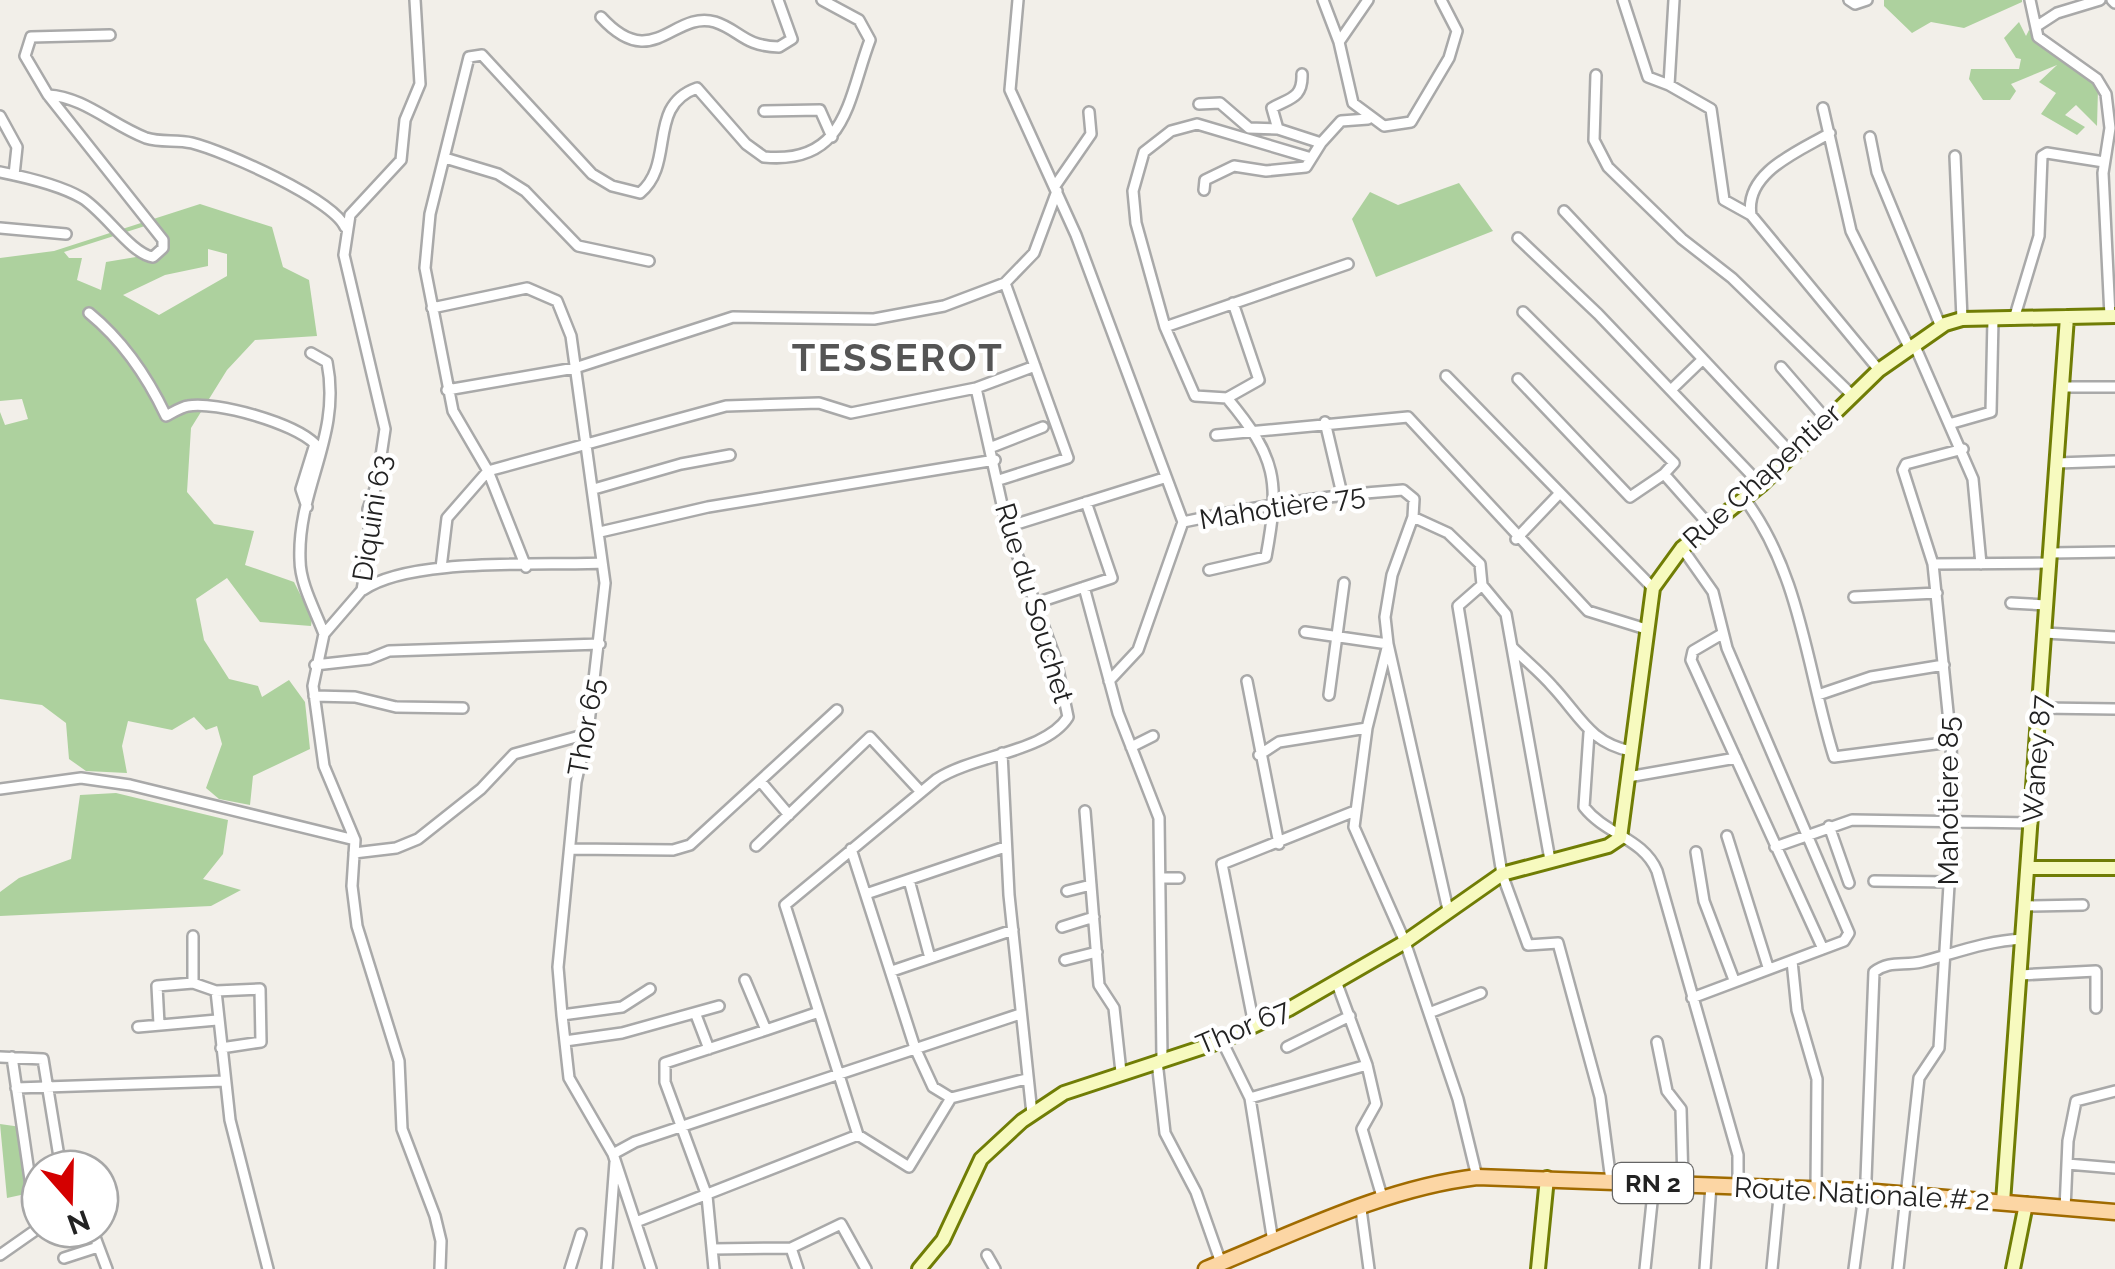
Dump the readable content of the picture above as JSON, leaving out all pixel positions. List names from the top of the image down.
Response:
{
  "streets": {
    "main road": ["RN 2", "Route Nationale # 2"],
    "street": [
      "Rue Chapentier",
      "Mahotière 75",
      "Diquini 63",
      "Rue du Souchet",
      "Thor 65",
      "Waney 87",
      "Mahotiere 85",
      "Thor 67"
    ]
  },
  "crossings": [
    ["Rue Chapentier", "Waney 87"],
    ["Rue Chapentier", "Thor 67"],
    ["Waney 87", "Route Nationale # 2"],
    ["Mahotiere 85", "Route Nationale # 2"]
  ],
  "districts": ["TESSEROT"],
  "north": "bottom"
}
